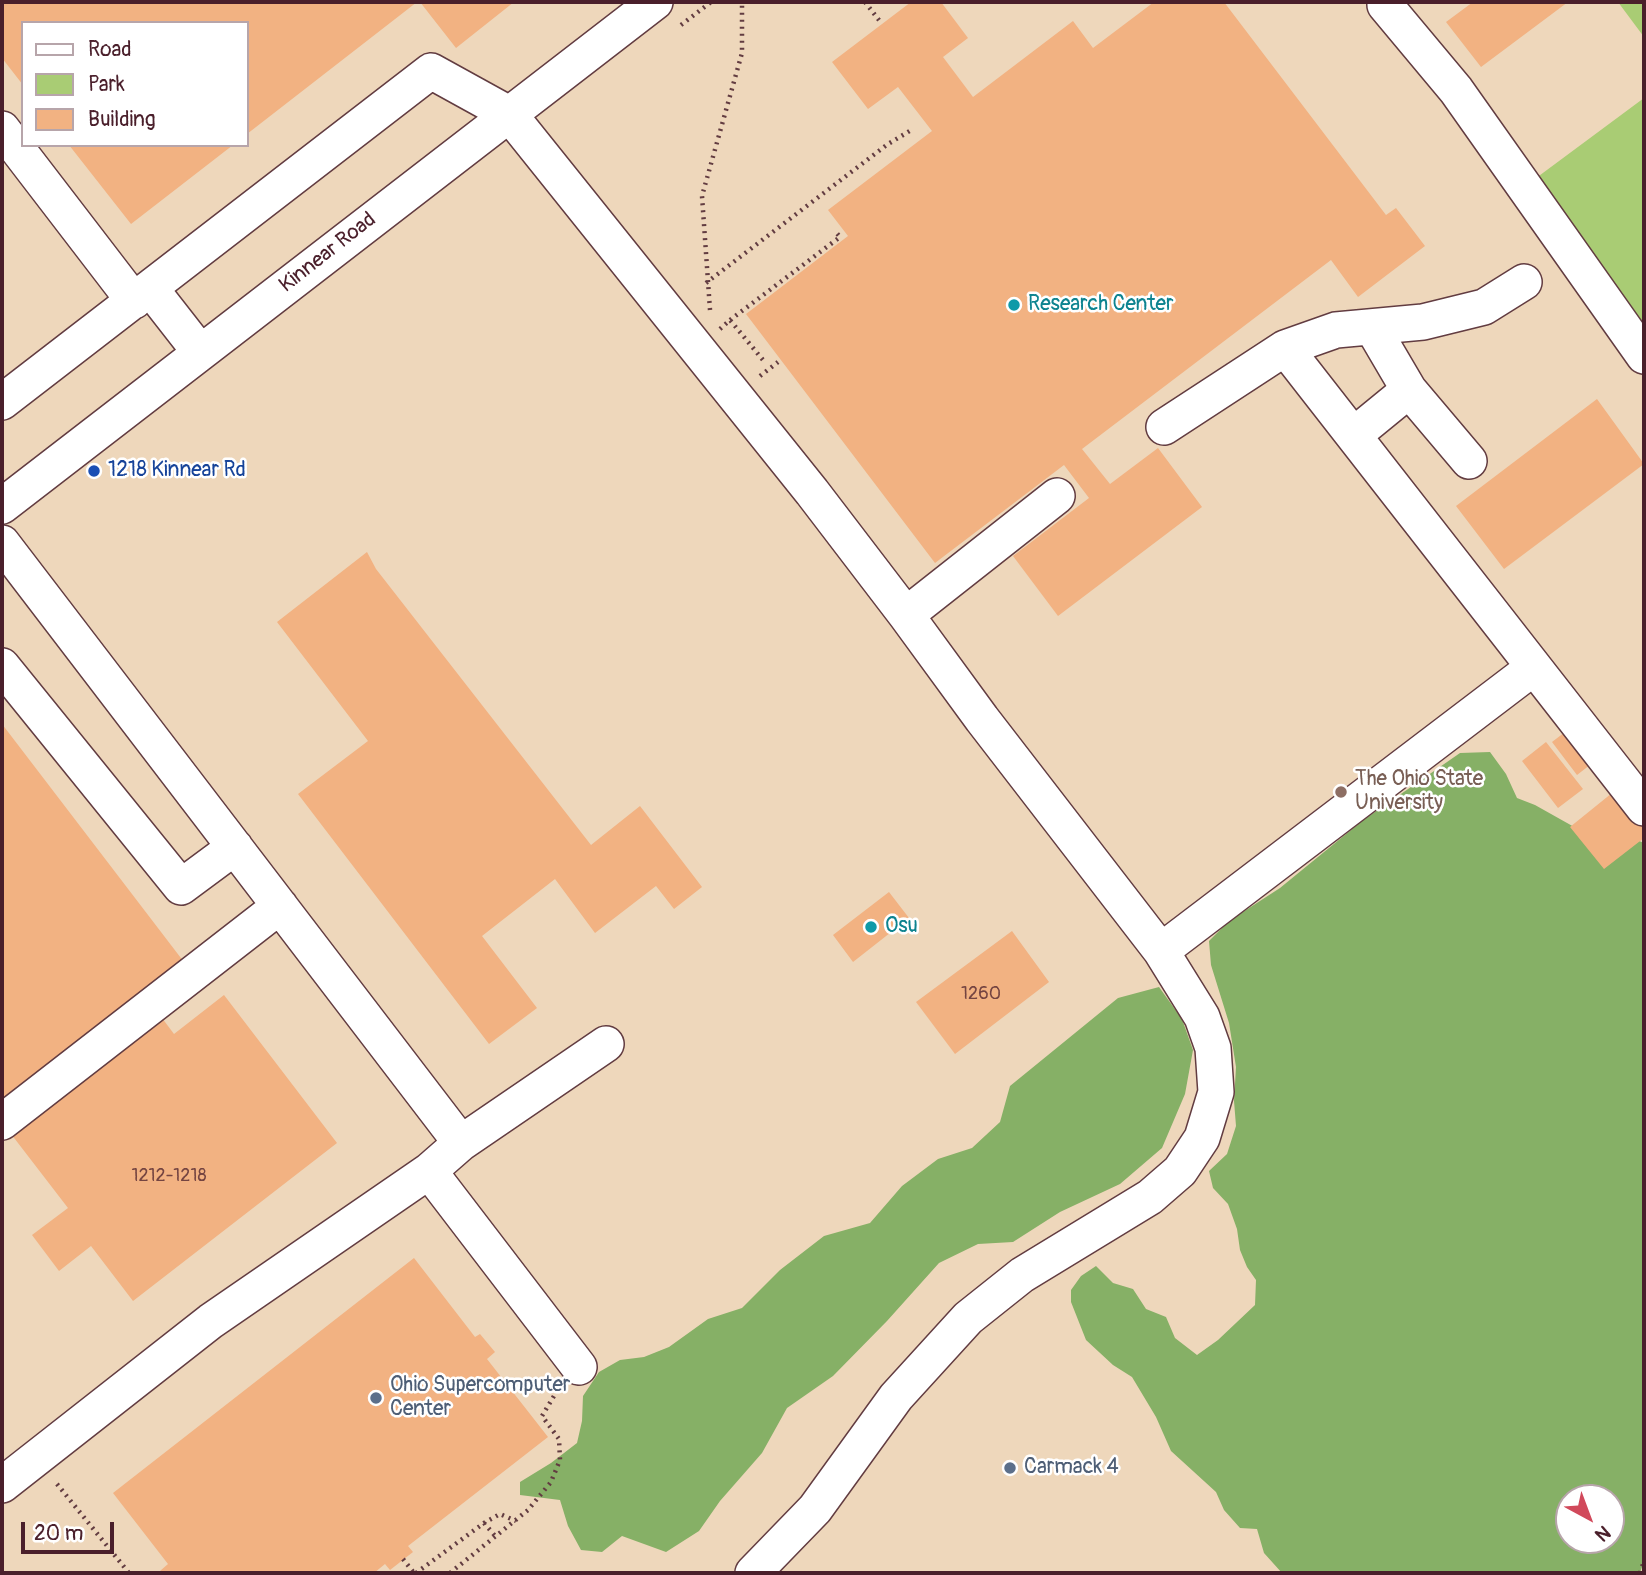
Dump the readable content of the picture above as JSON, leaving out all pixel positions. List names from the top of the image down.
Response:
{
  "streets": {
    "street": ["Kinnear Road"]
  },
  "places": [
    "Research Center",
    "1218 Kinnear Rd",
    "The Ohio State University",
    "Osu",
    "Ohio Supercomputer Center",
    "Carmack 4"
  ],
  "house_numbers": ["1260", "1212-1218"],
  "legend": ["Road", "Park", "Building"],
  "scale_bar": "20 m",
  "north": "bottom right"
}
